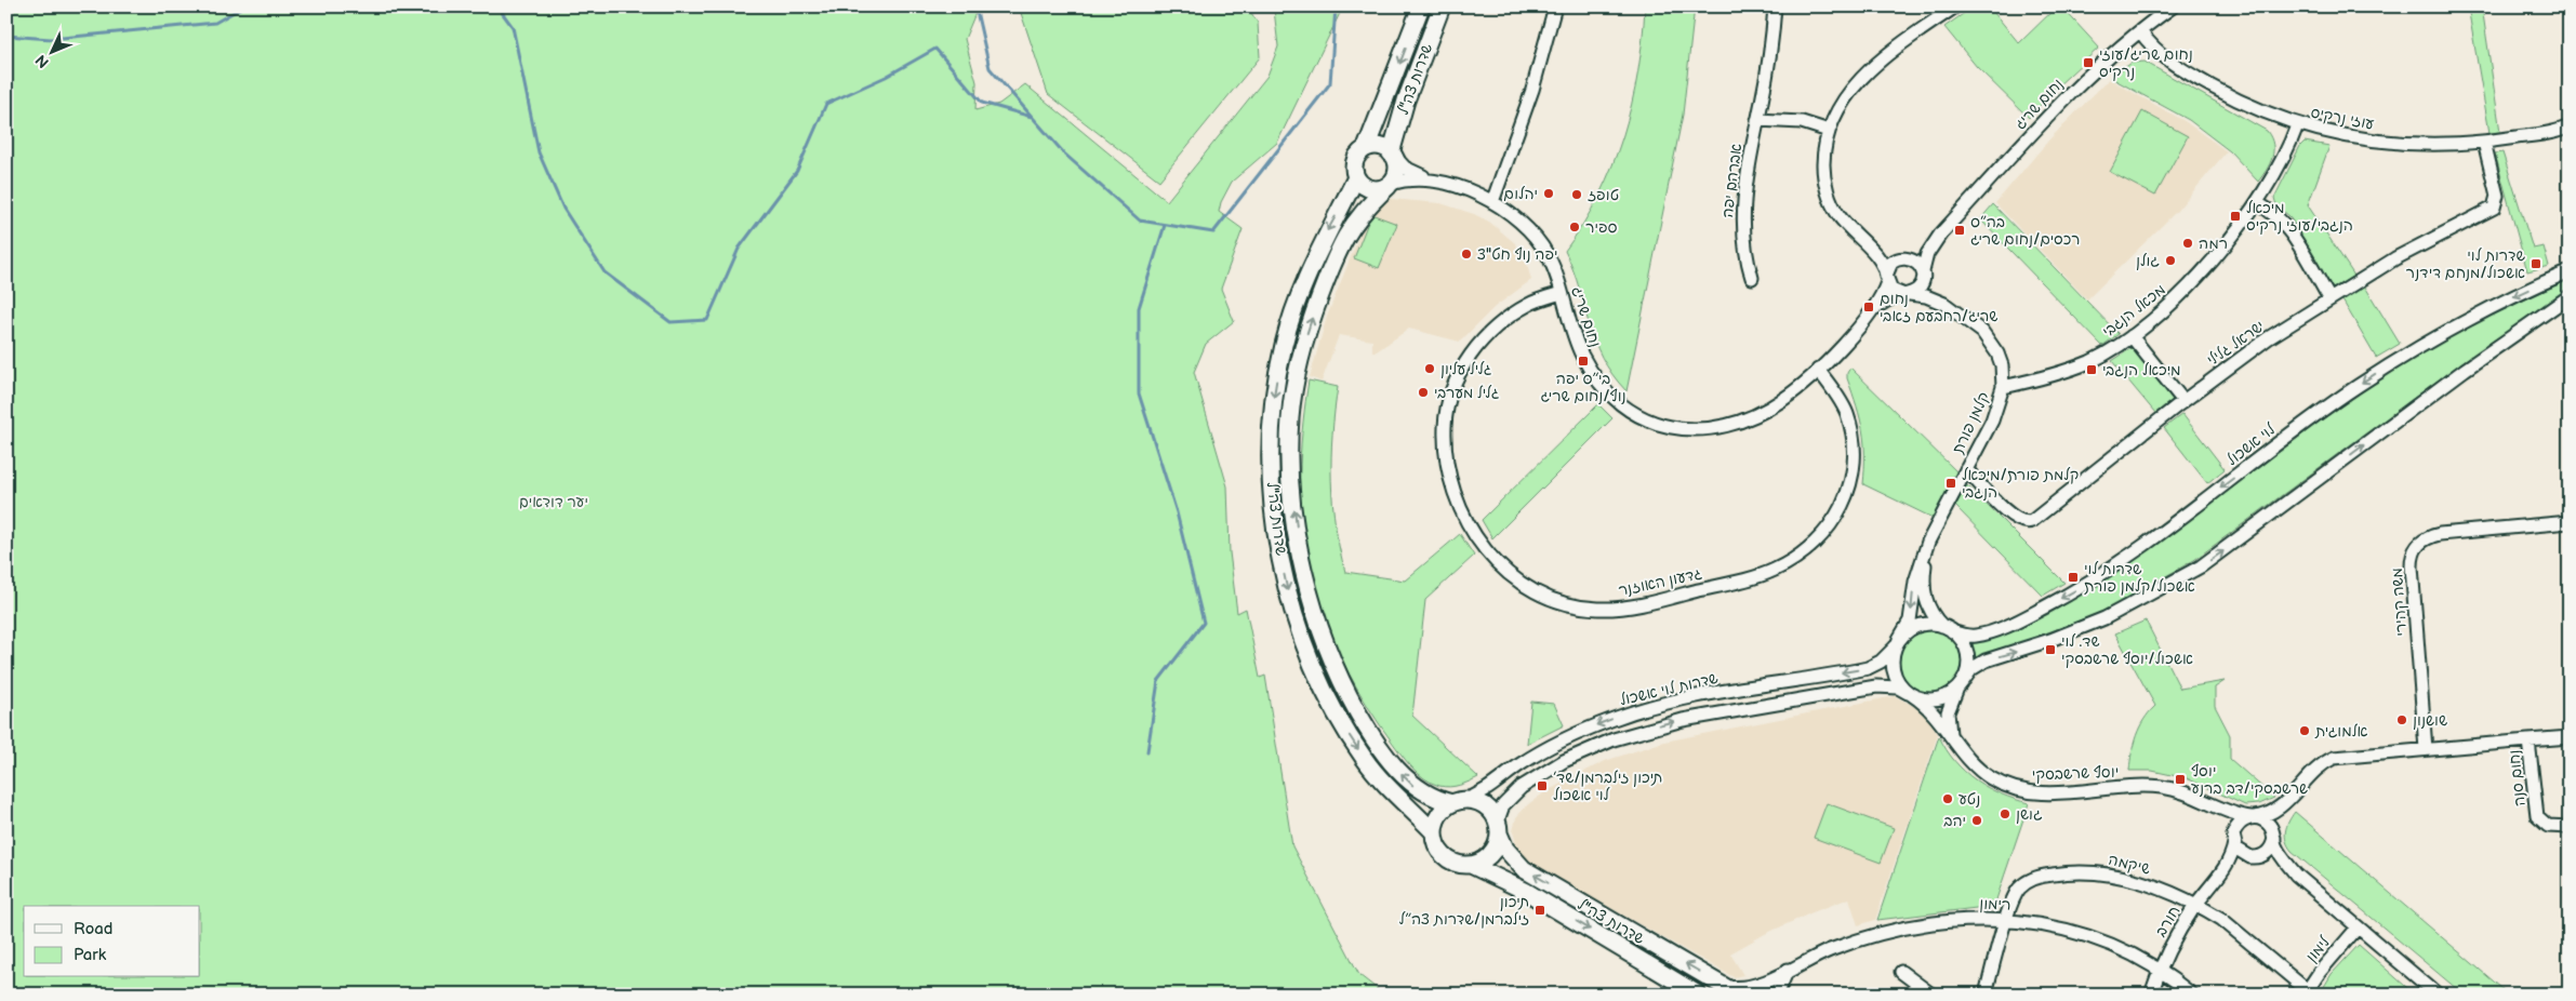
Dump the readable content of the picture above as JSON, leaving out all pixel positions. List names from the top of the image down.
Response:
{
  "streets": {
    "main road": ["שדרות צה\"ל"],
    "street": [
      "נחום שריג",
      "עוזי נרקיס",
      "אברהם יפה",
      "מכאל הנגבי",
      "ישראל גלילי",
      "קלמן פורת",
      "לוי אשכול",
      "גדעון האוזנר",
      "משה קהירי",
      "שדרות לוי אשכול",
      "יוסף שרשבסקי",
      "נחום סנה",
      "שיקמה",
      "רימון",
      "חורב",
      "לימון"
    ]
  },
  "crossings": [
    ["שדרות צה\"ל", "נחום שריג"],
    ["שדרות צה\"ל", "שדרות לוי אשכול"],
    ["שדרות צה\"ל", "רימון"],
    ["נחום שריג", "עוזי נרקיס"],
    ["נחום שריג", "קלמן פורת"],
    ["נחום שריג", "גדעון האוזנר"],
    ["עוזי נרקיס", "מכאל הנגבי"],
    ["עוזי נרקיס", "ישראל גלילי"],
    ["מכאל הנגבי", "קלמן פורת"],
    ["ישראל גלילי", "קלמן פורת"],
    ["קלמן פורת", "לוי אשכול"],
    ["קלמן פורת", "שדרות לוי אשכול"],
    ["קלמן פורת", "יוסף שרשבסקי"],
    ["לוי אשכול", "שדרות לוי אשכול"],
    ["לוי אשכול", "יוסף שרשבסקי"],
    ["שדרות לוי אשכול", "יוסף שרשבסקי"],
    ["יוסף שרשבסקי", "חורב"],
    ["שיקמה", "רימון"],
    ["שיקמה", "חורב"],
    ["שיקמה", "לימון"],
    ["רימון", "חורב"]
  ],
  "parks": ["יער דודאים"],
  "places": {
    "transit": [
      "נחום שריג/עוזי נרקיס",
      "מיכאל הנגבי/עוזי נרקיס",
      "בה״ס רכסים/נחום שריג",
      "שדרות לוי אשכול/מנחם דידנר",
      "נחום שריג/רחבעם זאבי",
      "בי״ס יפה נוף/נחום שריג",
      "מיכאל הנגבי",
      "קלמת פורת/מיכאל הנגבי",
      "שדרות לוי אשכול/קלמן פורת",
      "שד. לוי אשכול/יוסף שרשבסקי",
      "יוסף שרשבסקי/דב ברנע",
      "תיכון זילברמן/שד׳ לוי אשכול",
      "תיכון זילברמן/שדרות צה״ל"
    ],
    "other": [
      "יהלום",
      "טופז",
      "ספיר",
      "רמה",
      "יפה נוף חט\"צ",
      "גולן",
      "גליל עליון",
      "גליל מערבי",
      "שושנון",
      "אלמוגית",
      "נטע",
      "גושן",
      "יהב"
    ]
  },
  "legend": ["Road", "Park"],
  "north": "bottom left"
}
